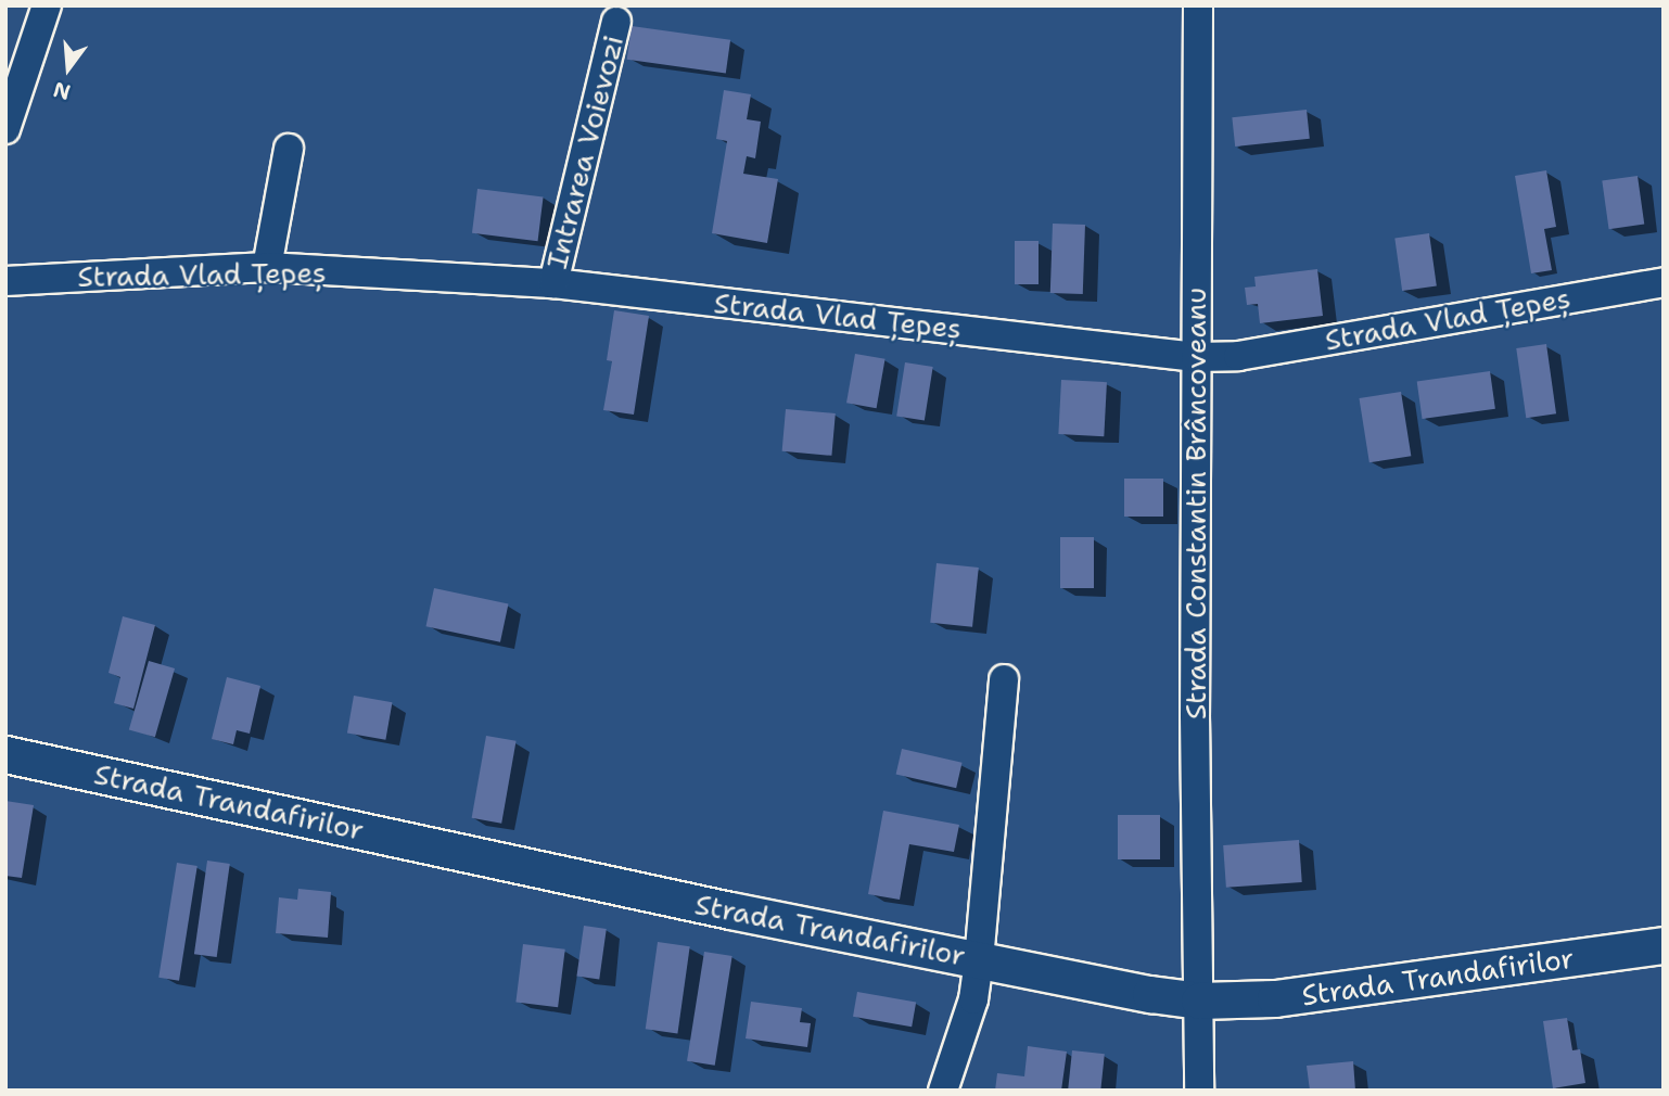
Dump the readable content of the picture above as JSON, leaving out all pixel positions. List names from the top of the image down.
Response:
{
  "streets": {
    "main road": ["Strada Trandafirilor"],
    "street": ["Intrarea Voievozi", "Strada Vlad Țepeș", "Strada Constantin Brâncoveanu"]
  },
  "crossings": [
    ["Intrarea Voievozi", "Strada Vlad Țepeș"],
    ["Strada Vlad Țepeș", "Strada Constantin Brâncoveanu"],
    ["Strada Constantin Brâncoveanu", "Strada Trandafirilor"]
  ],
  "north": "bottom"
}
